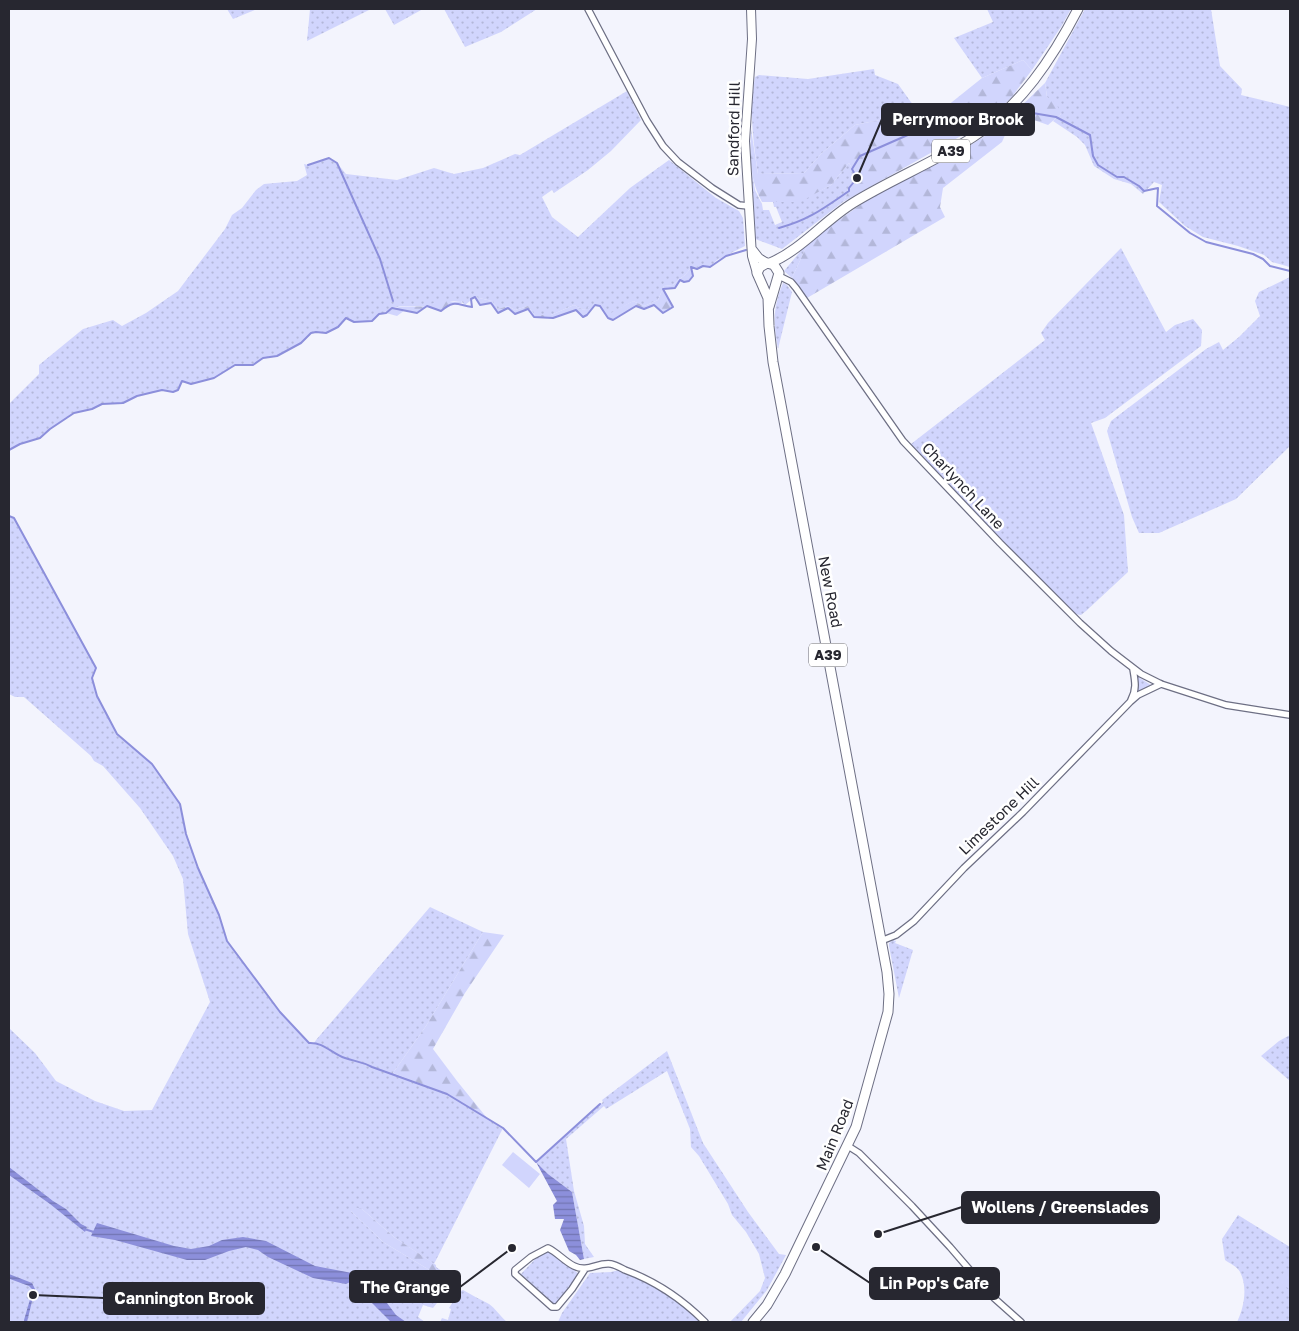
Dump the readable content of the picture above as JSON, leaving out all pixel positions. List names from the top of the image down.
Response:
{
  "streets": {
    "main road": [
      "Sandford Hill",
      "A39",
      "New Road",
      "Main Road"
    ],
    "street": ["Charlynch Lane", "Limestone Hill"]
  },
  "crossings": [
    ["Sandford Hill", "A39"],
    ["Sandford Hill", "Charlynch Lane"],
    ["Sandford Hill", "New Road"],
    ["A39", "Charlynch Lane"],
    ["A39", "New Road"],
    ["Charlynch Lane", "New Road"],
    ["Charlynch Lane", "Limestone Hill"],
    ["New Road", "Limestone Hill"],
    ["New Road", "Main Road"],
    ["Limestone Hill", "Main Road"]
  ],
  "places": [
    "Perrymoor Brook",
    "Wollens / Greenslades",
    "Lin Pop's Cafe",
    "The Grange",
    "Cannington Brook"
  ]
}
